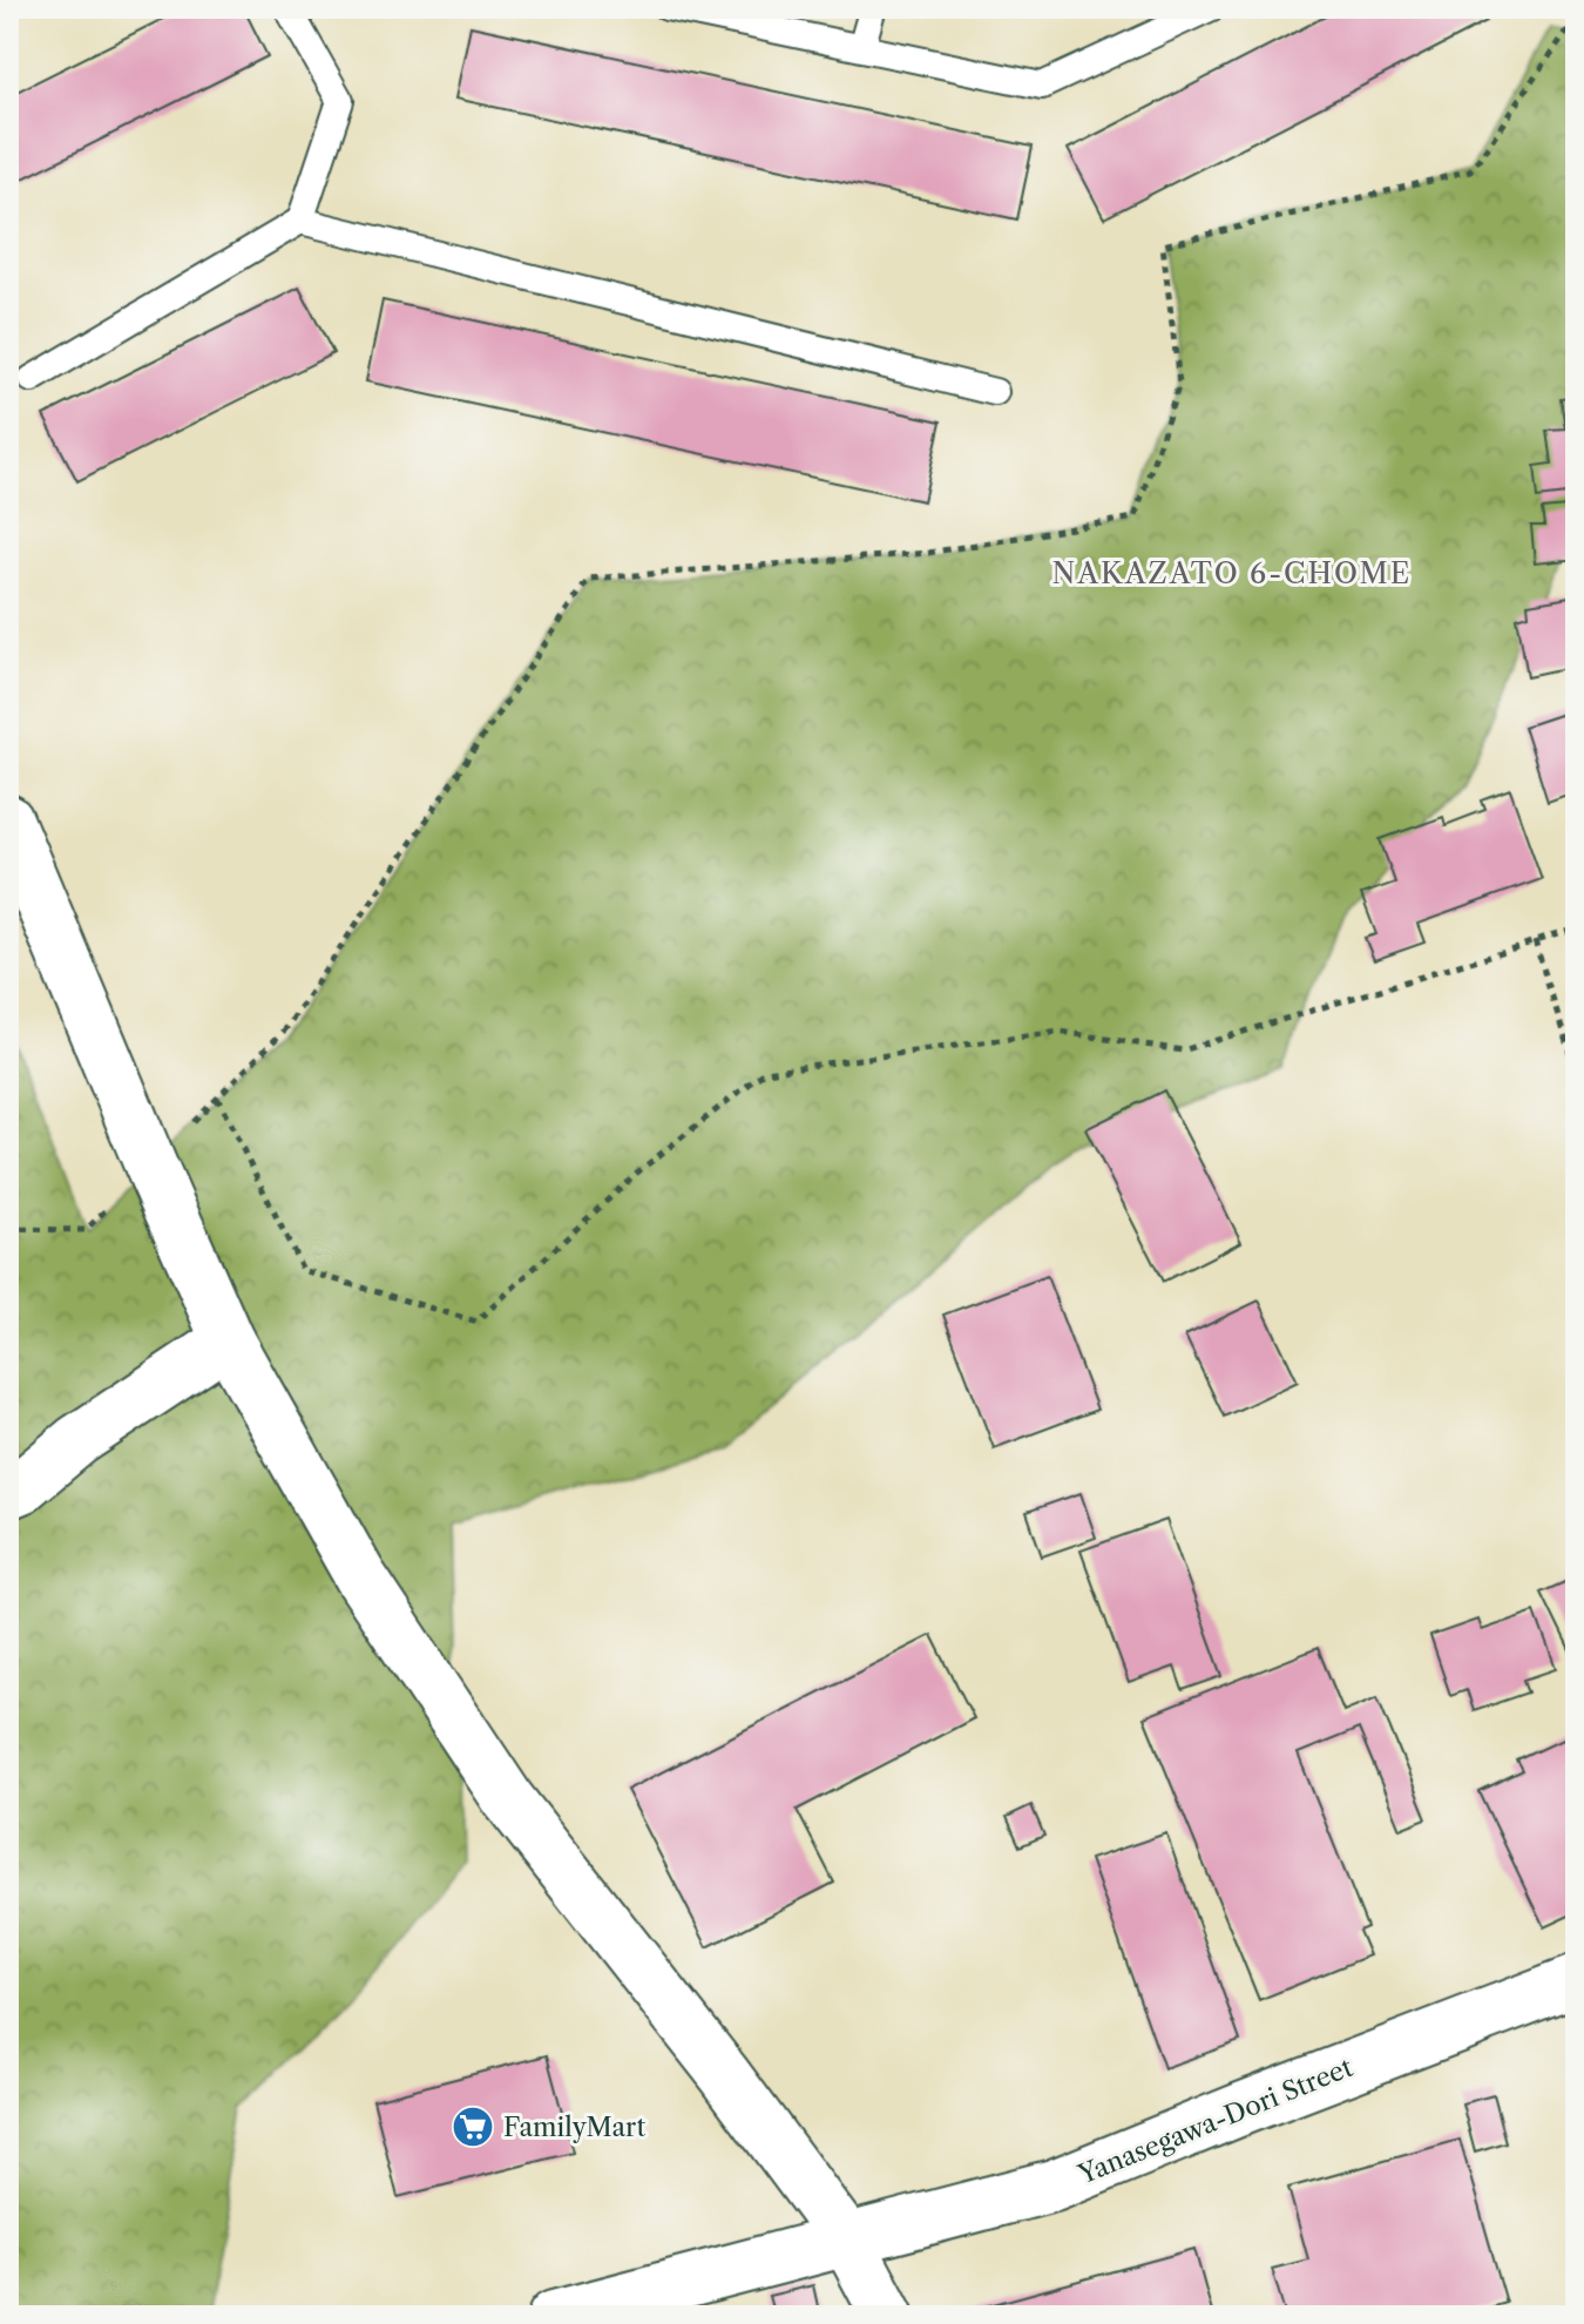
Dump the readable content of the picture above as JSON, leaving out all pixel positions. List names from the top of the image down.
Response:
{
  "streets": {
    "street": ["Yanasegawa-Dori Street"]
  },
  "districts": ["NAKAZATO 6-CHOME"],
  "places": {
    "supermarket": ["FamilyMart"]
  }
}
